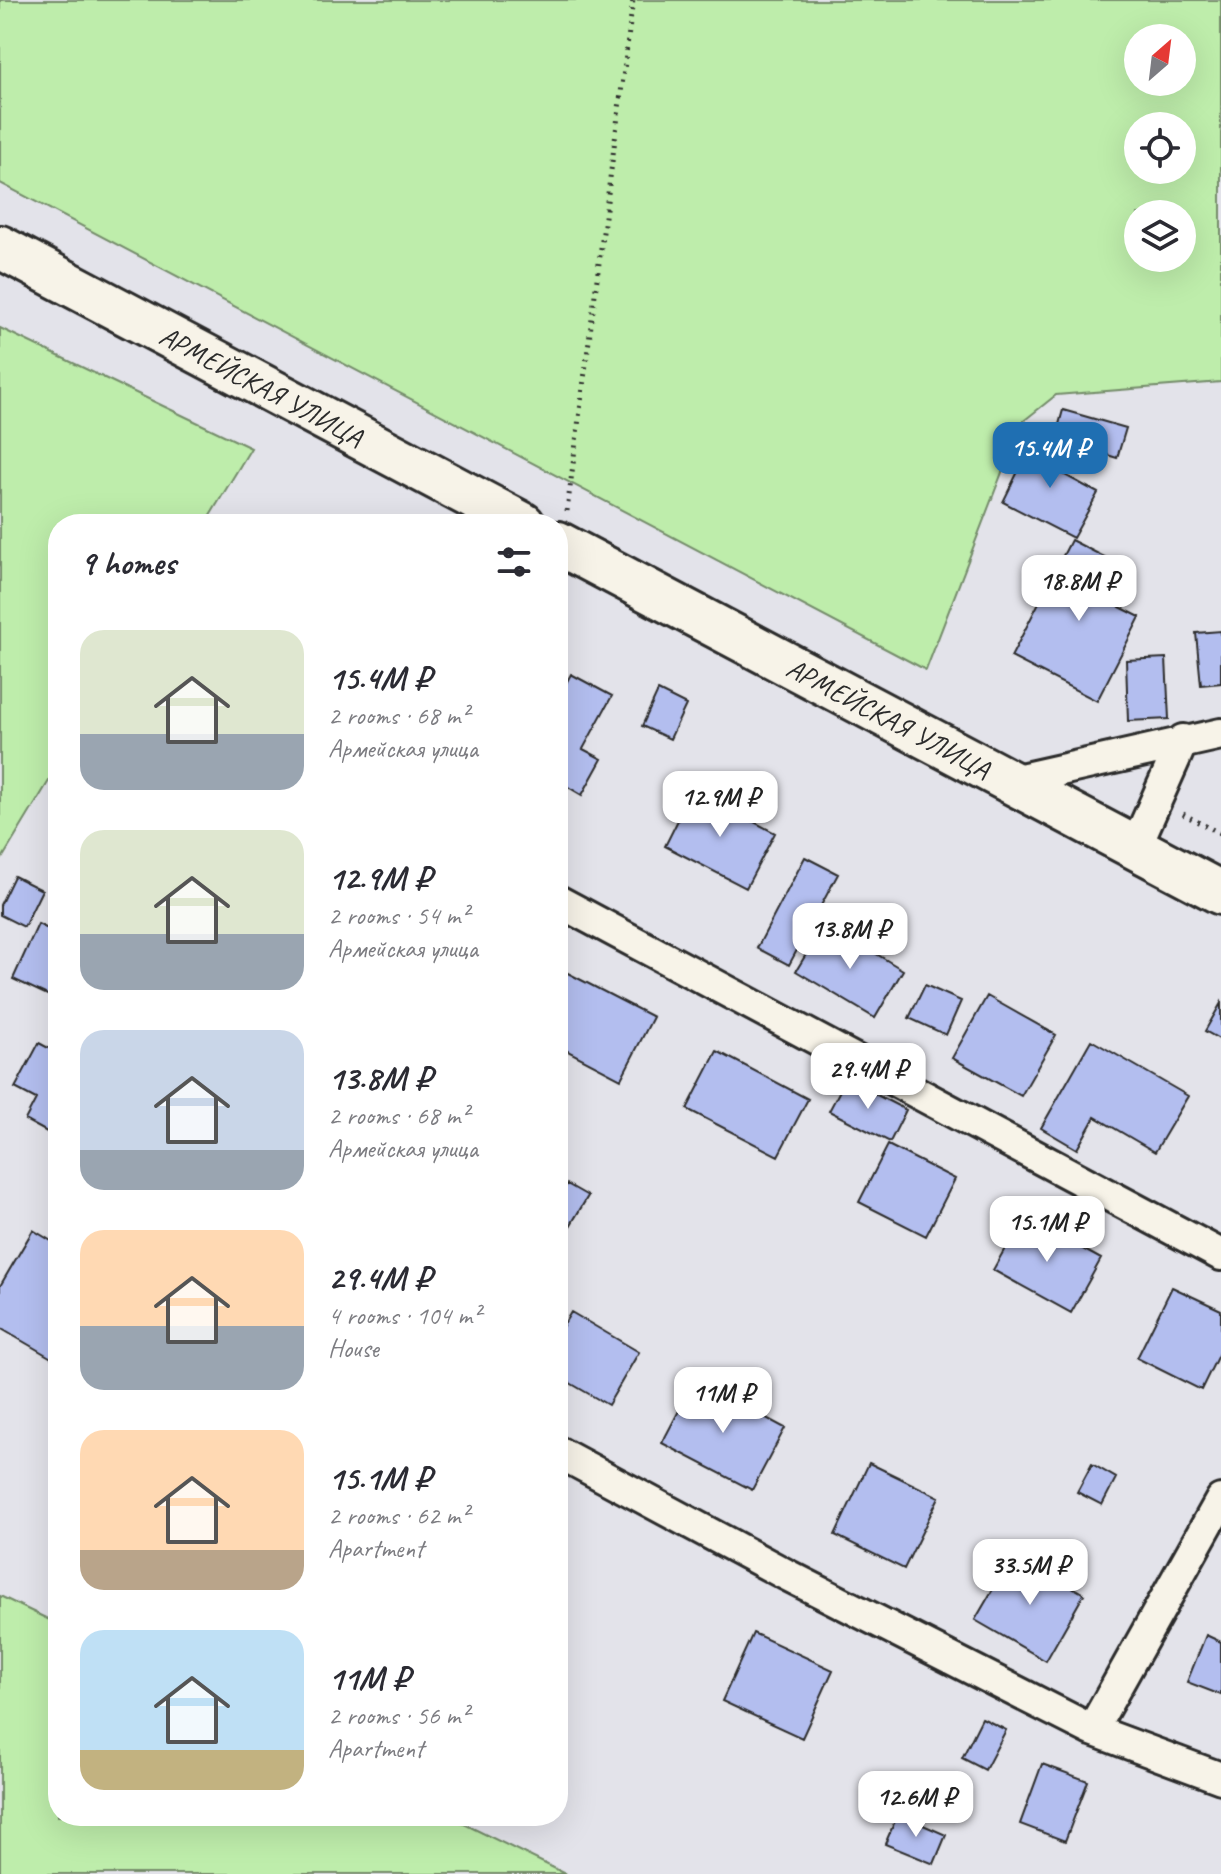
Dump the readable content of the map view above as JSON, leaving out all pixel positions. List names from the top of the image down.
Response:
{
  "streets": {
    "street": ["АРМЕЙСКАЯ УЛИЦА"]
  },
  "north": "top right",
  "page": {
    "price": [
      "15.4M ₽",
      "18.8M ₽",
      "12.9M ₽",
      "13.8M ₽",
      "29.4M ₽",
      "15.1M ₽",
      "11M ₽",
      "33.5M ₽",
      "12.6M ₽"
    ],
    "heading": "9 homes",
    "list": [
      {
        "name": "15.4M ₽",
        "note": "2 rooms · 68 m² · Армейская улица"
      },
      {
        "name": "12.9M ₽",
        "note": "2 rooms · 54 m² · Армейская улица"
      },
      {
        "name": "13.8M ₽",
        "note": "2 rooms · 68 m² · Армейская улица"
      },
      {
        "name": "29.4M ₽",
        "note": "4 rooms · 104 m² · House"
      },
      {
        "name": "15.1M ₽",
        "note": "2 rooms · 62 m² · Apartment"
      },
      {
        "name": "11M ₽",
        "note": "2 rooms · 56 m² · Apartment"
      }
    ]
  }
}
